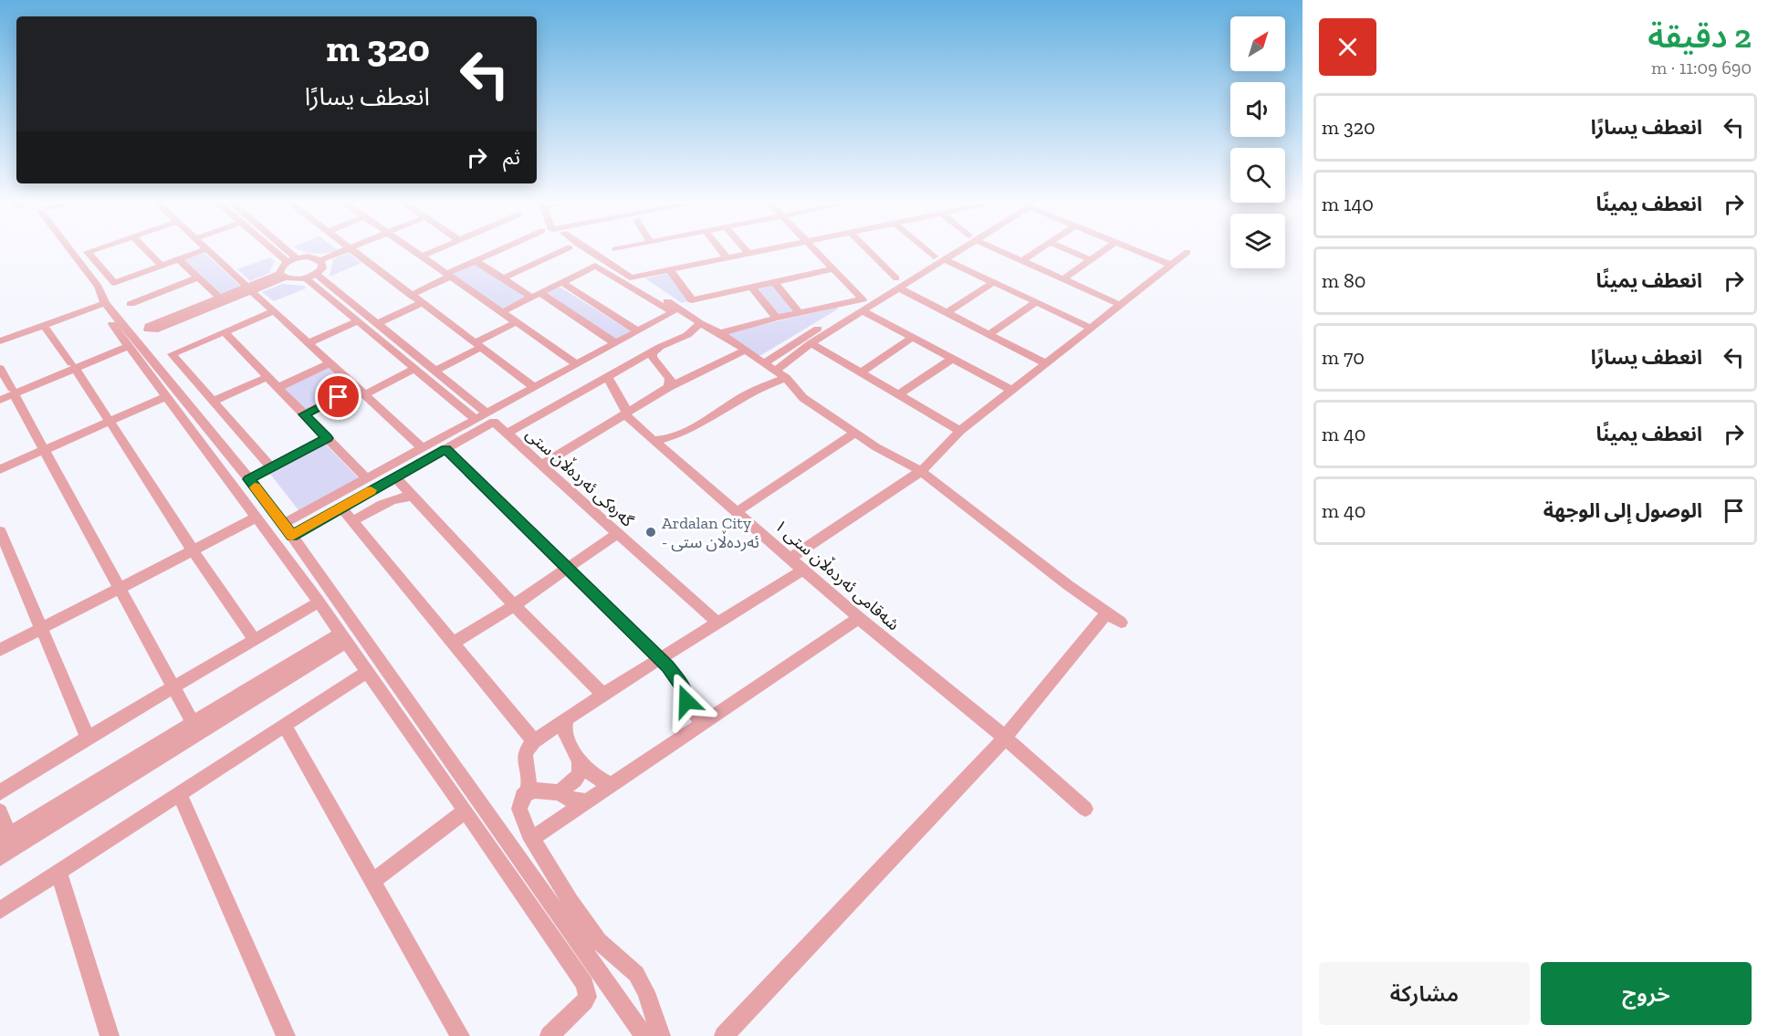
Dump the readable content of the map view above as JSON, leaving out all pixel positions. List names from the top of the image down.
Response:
{
  "streets": {
    "street": ["گەرەکی ئەردەڵان ستی", "شەقامی ئەردەڵان ستی ١"]
  },
  "places": ["Ardalan City - ئەردەڵان ستی"],
  "north": "top right",
  "page": {
    "heading": ["2 دقيقة", "690 m · 11:09"],
    "turn": ["320 m", "انعطف يسارًا"],
    "list": [
      {
        "name": "انعطف يسارًا",
        "value": "320 m"
      },
      {
        "name": "انعطف يمينًا",
        "value": "140 m"
      },
      {
        "name": "انعطف يمينًا",
        "value": "80 m"
      },
      {
        "name": "انعطف يسارًا",
        "value": "70 m"
      },
      {
        "name": "انعطف يمينًا",
        "value": "40 m"
      },
      {
        "name": "الوصول إلى الوجهة",
        "value": "40 m"
      }
    ],
    "then": "ثم",
    "buttons": ["خروج", "مشاركة"]
  }
}
